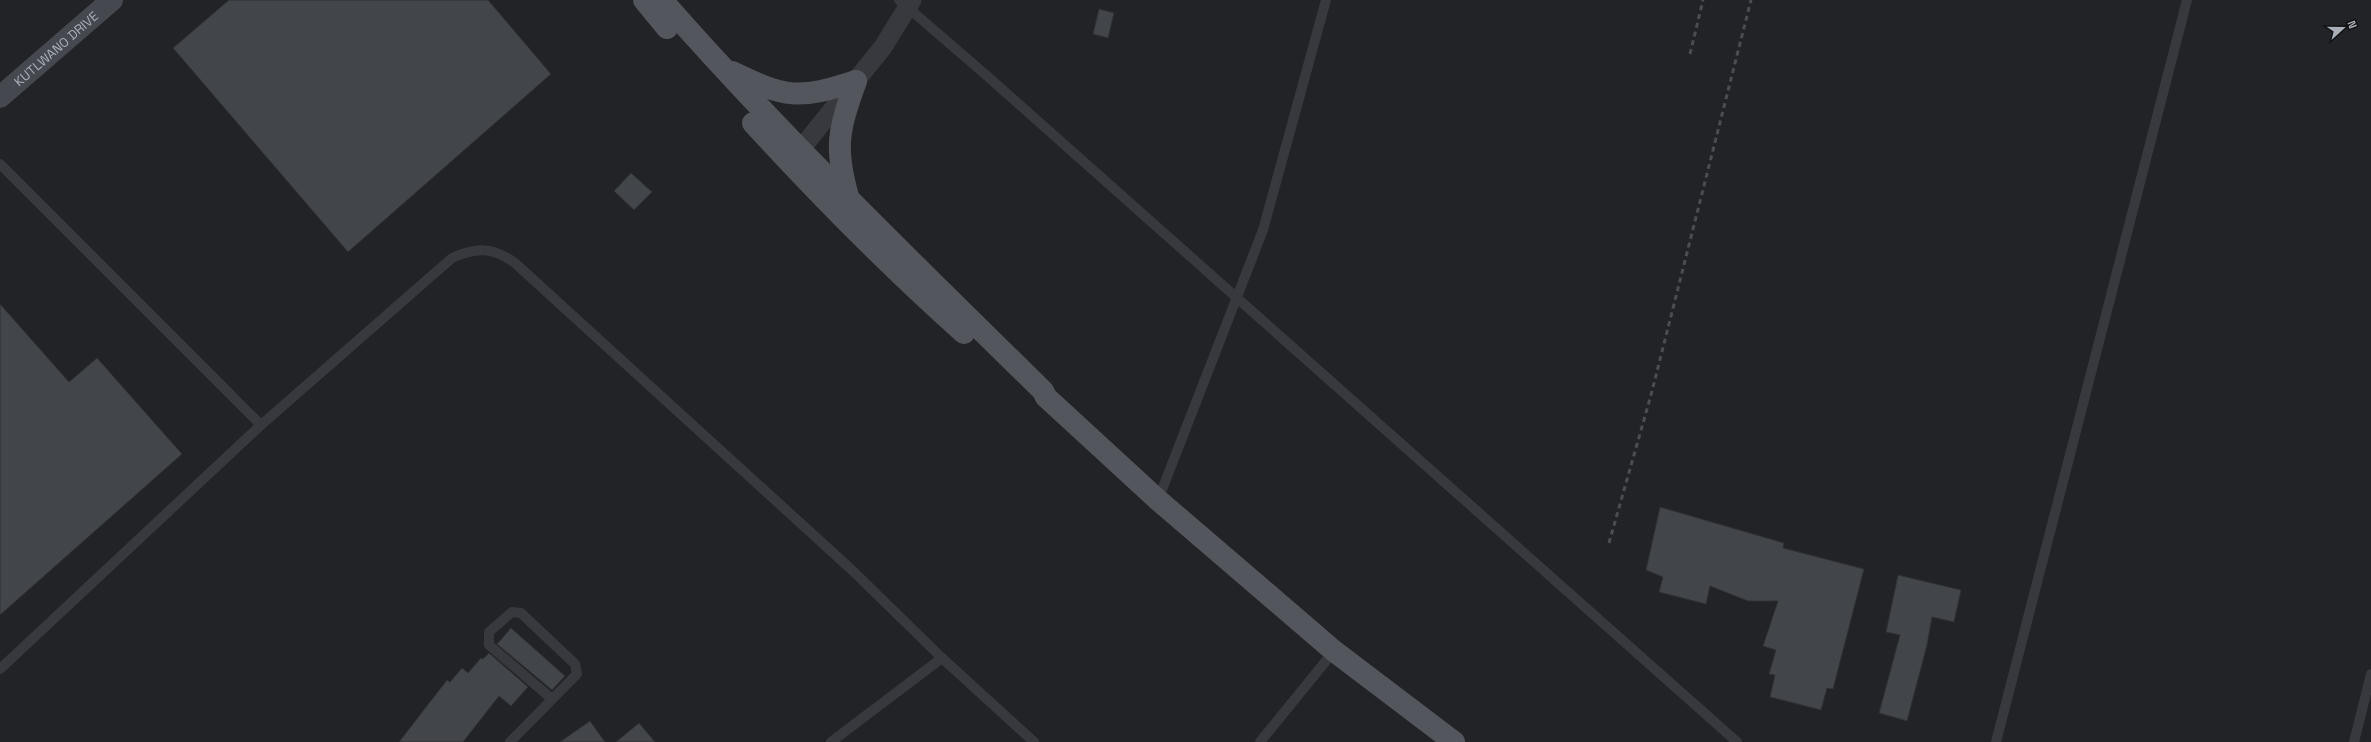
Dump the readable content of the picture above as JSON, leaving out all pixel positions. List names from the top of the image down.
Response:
{
  "streets": {
    "street": ["KUTLWANO DRIVE"]
  },
  "north": "right"
}
